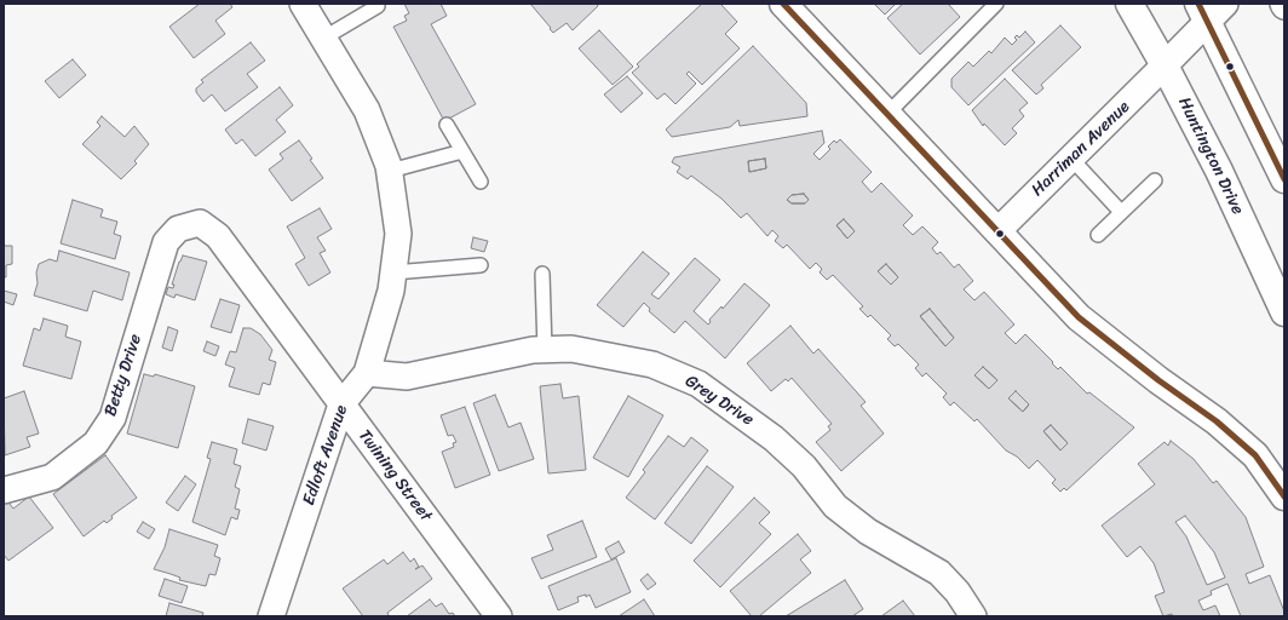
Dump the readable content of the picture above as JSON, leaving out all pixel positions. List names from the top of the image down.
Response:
{
  "streets": {
    "street": [
      "Harriman Avenue",
      "Huntington Drive",
      "Betty Drive",
      "Grey Drive",
      "Edloft Avenue",
      "Twining Street"
    ]
  },
  "crossings": [
    ["Harriman Avenue", "Huntington Drive"],
    ["Betty Drive", "Twining Street"],
    ["Grey Drive", "Edloft Avenue"],
    ["Edloft Avenue", "Twining Street"]
  ]
}
